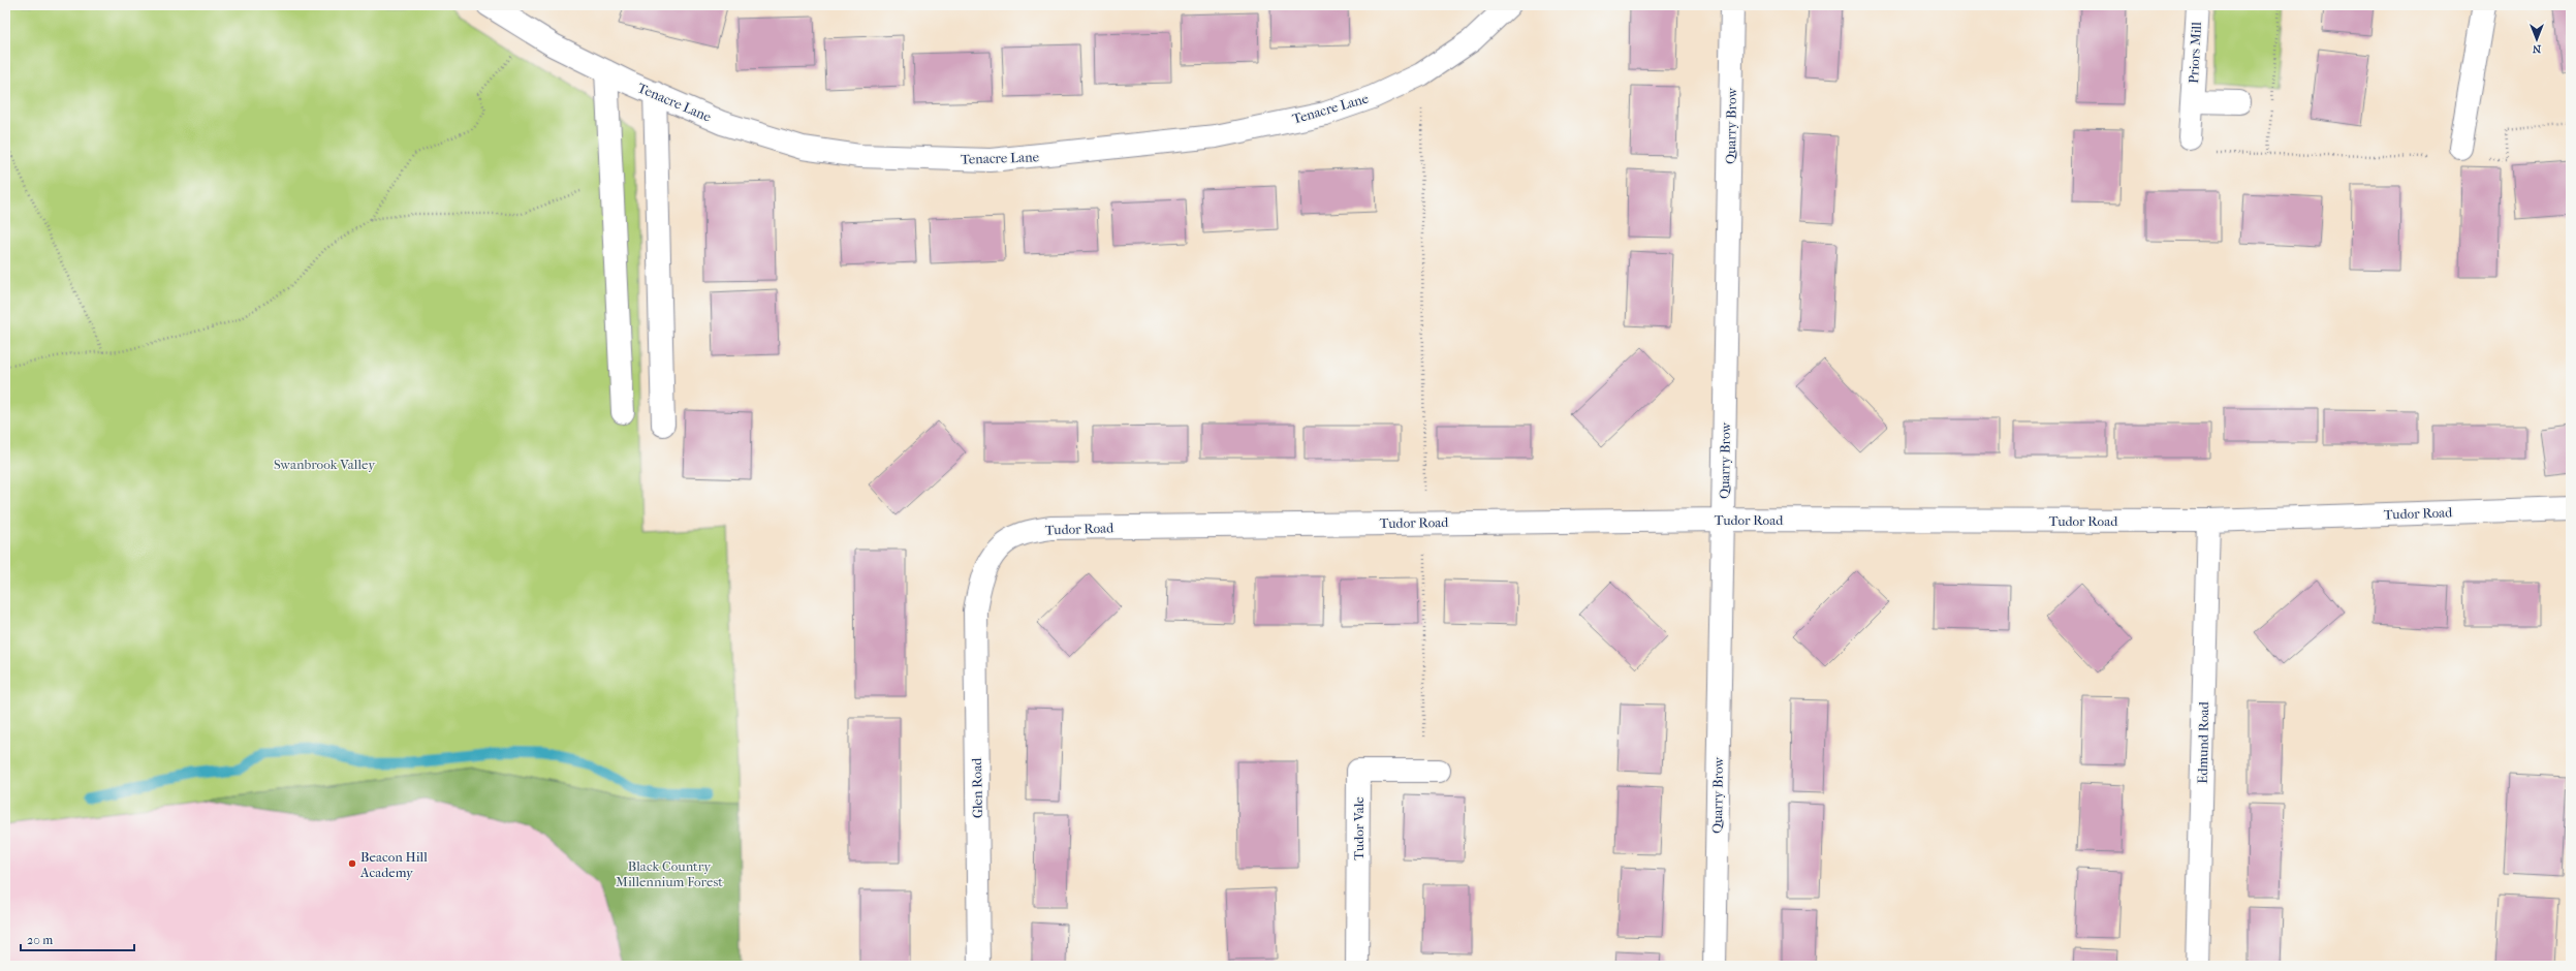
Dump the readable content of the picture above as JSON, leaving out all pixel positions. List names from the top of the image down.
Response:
{
  "streets": {
    "street": [
      "Priors Mill",
      "Tenacre Lane",
      "Quarry Brow",
      "Tudor Road",
      "Edmund Road",
      "Glen Road",
      "Tudor Vale"
    ]
  },
  "crossings": [
    ["Quarry Brow", "Tudor Road"],
    ["Tudor Road", "Edmund Road"],
    ["Tudor Road", "Glen Road"]
  ],
  "parks": ["Swanbrook Valley", "Black Country Millennium Forest"],
  "places": ["Beacon Hill Academy"],
  "scale_bar": "20 m",
  "north": "bottom"
}
